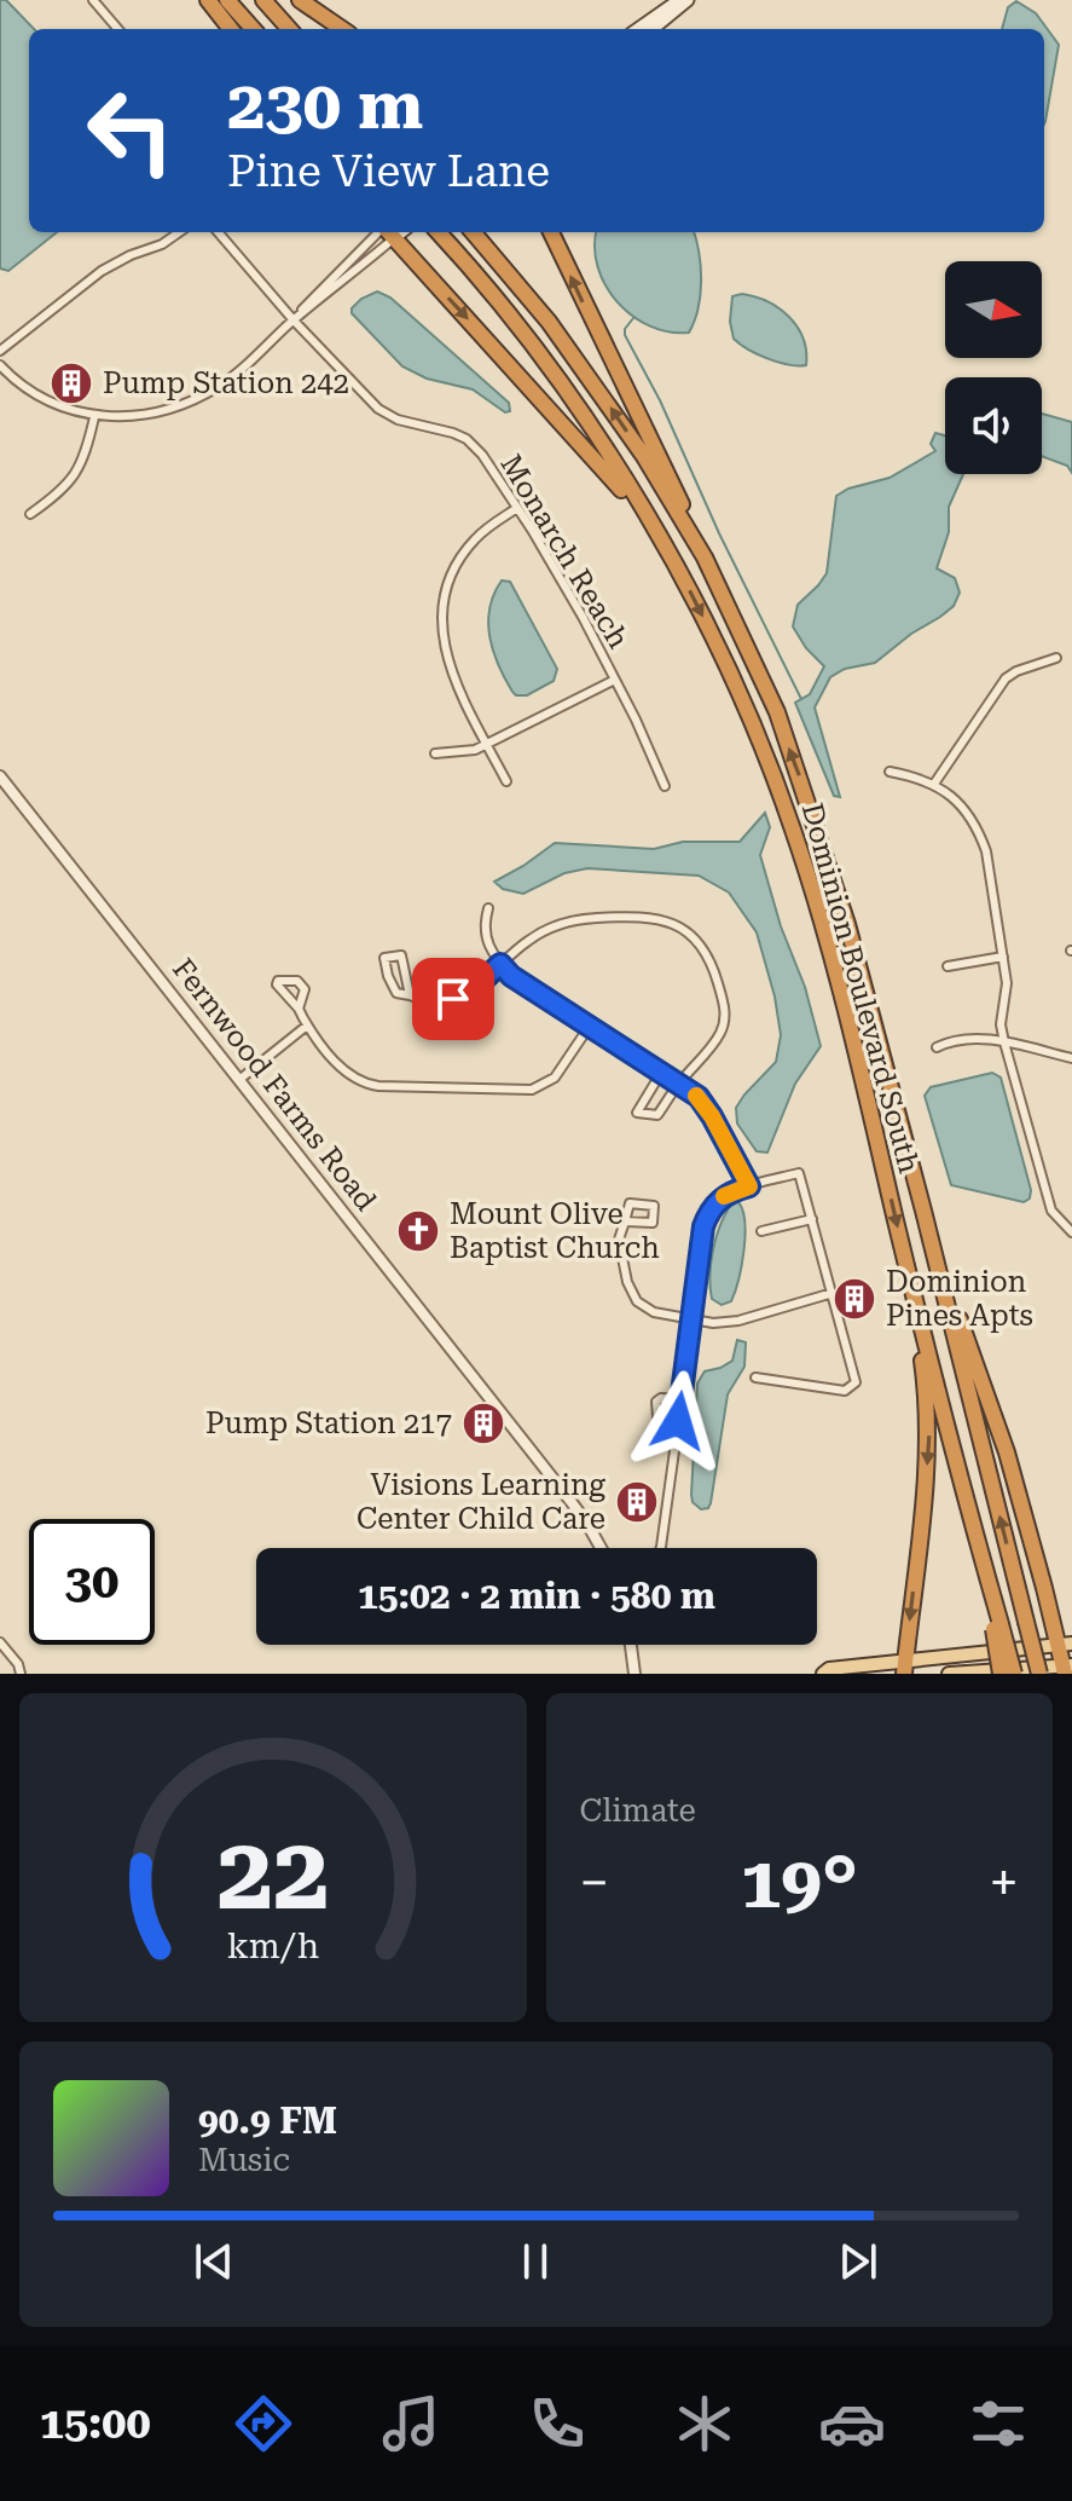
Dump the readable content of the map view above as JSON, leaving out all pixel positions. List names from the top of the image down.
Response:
{
  "streets": {
    "highway": ["Dominion Boulevard South"],
    "street": ["Monarch Reach", "Fernwood Farms Road"]
  },
  "places": {
    "building": [
      "Pump Station 242",
      "Dominion Pines Apts",
      "Pump Station 217",
      "Visions Learning Center Child Care"
    ],
    "church": ["Mount Olive Baptist Church"]
  },
  "north": "right",
  "page": {
    "turn": ["230 m", "Pine View Lane"],
    "limit": "30",
    "trip": "15:02 · 2 min · 580 m",
    "tile": "Climate",
    "heat": ["−", "19°", "+"],
    "song": ["90.9 FM", "Music"],
    "tabs": "15:00",
    "gauge": ["22", "km/h"]
  }
}
